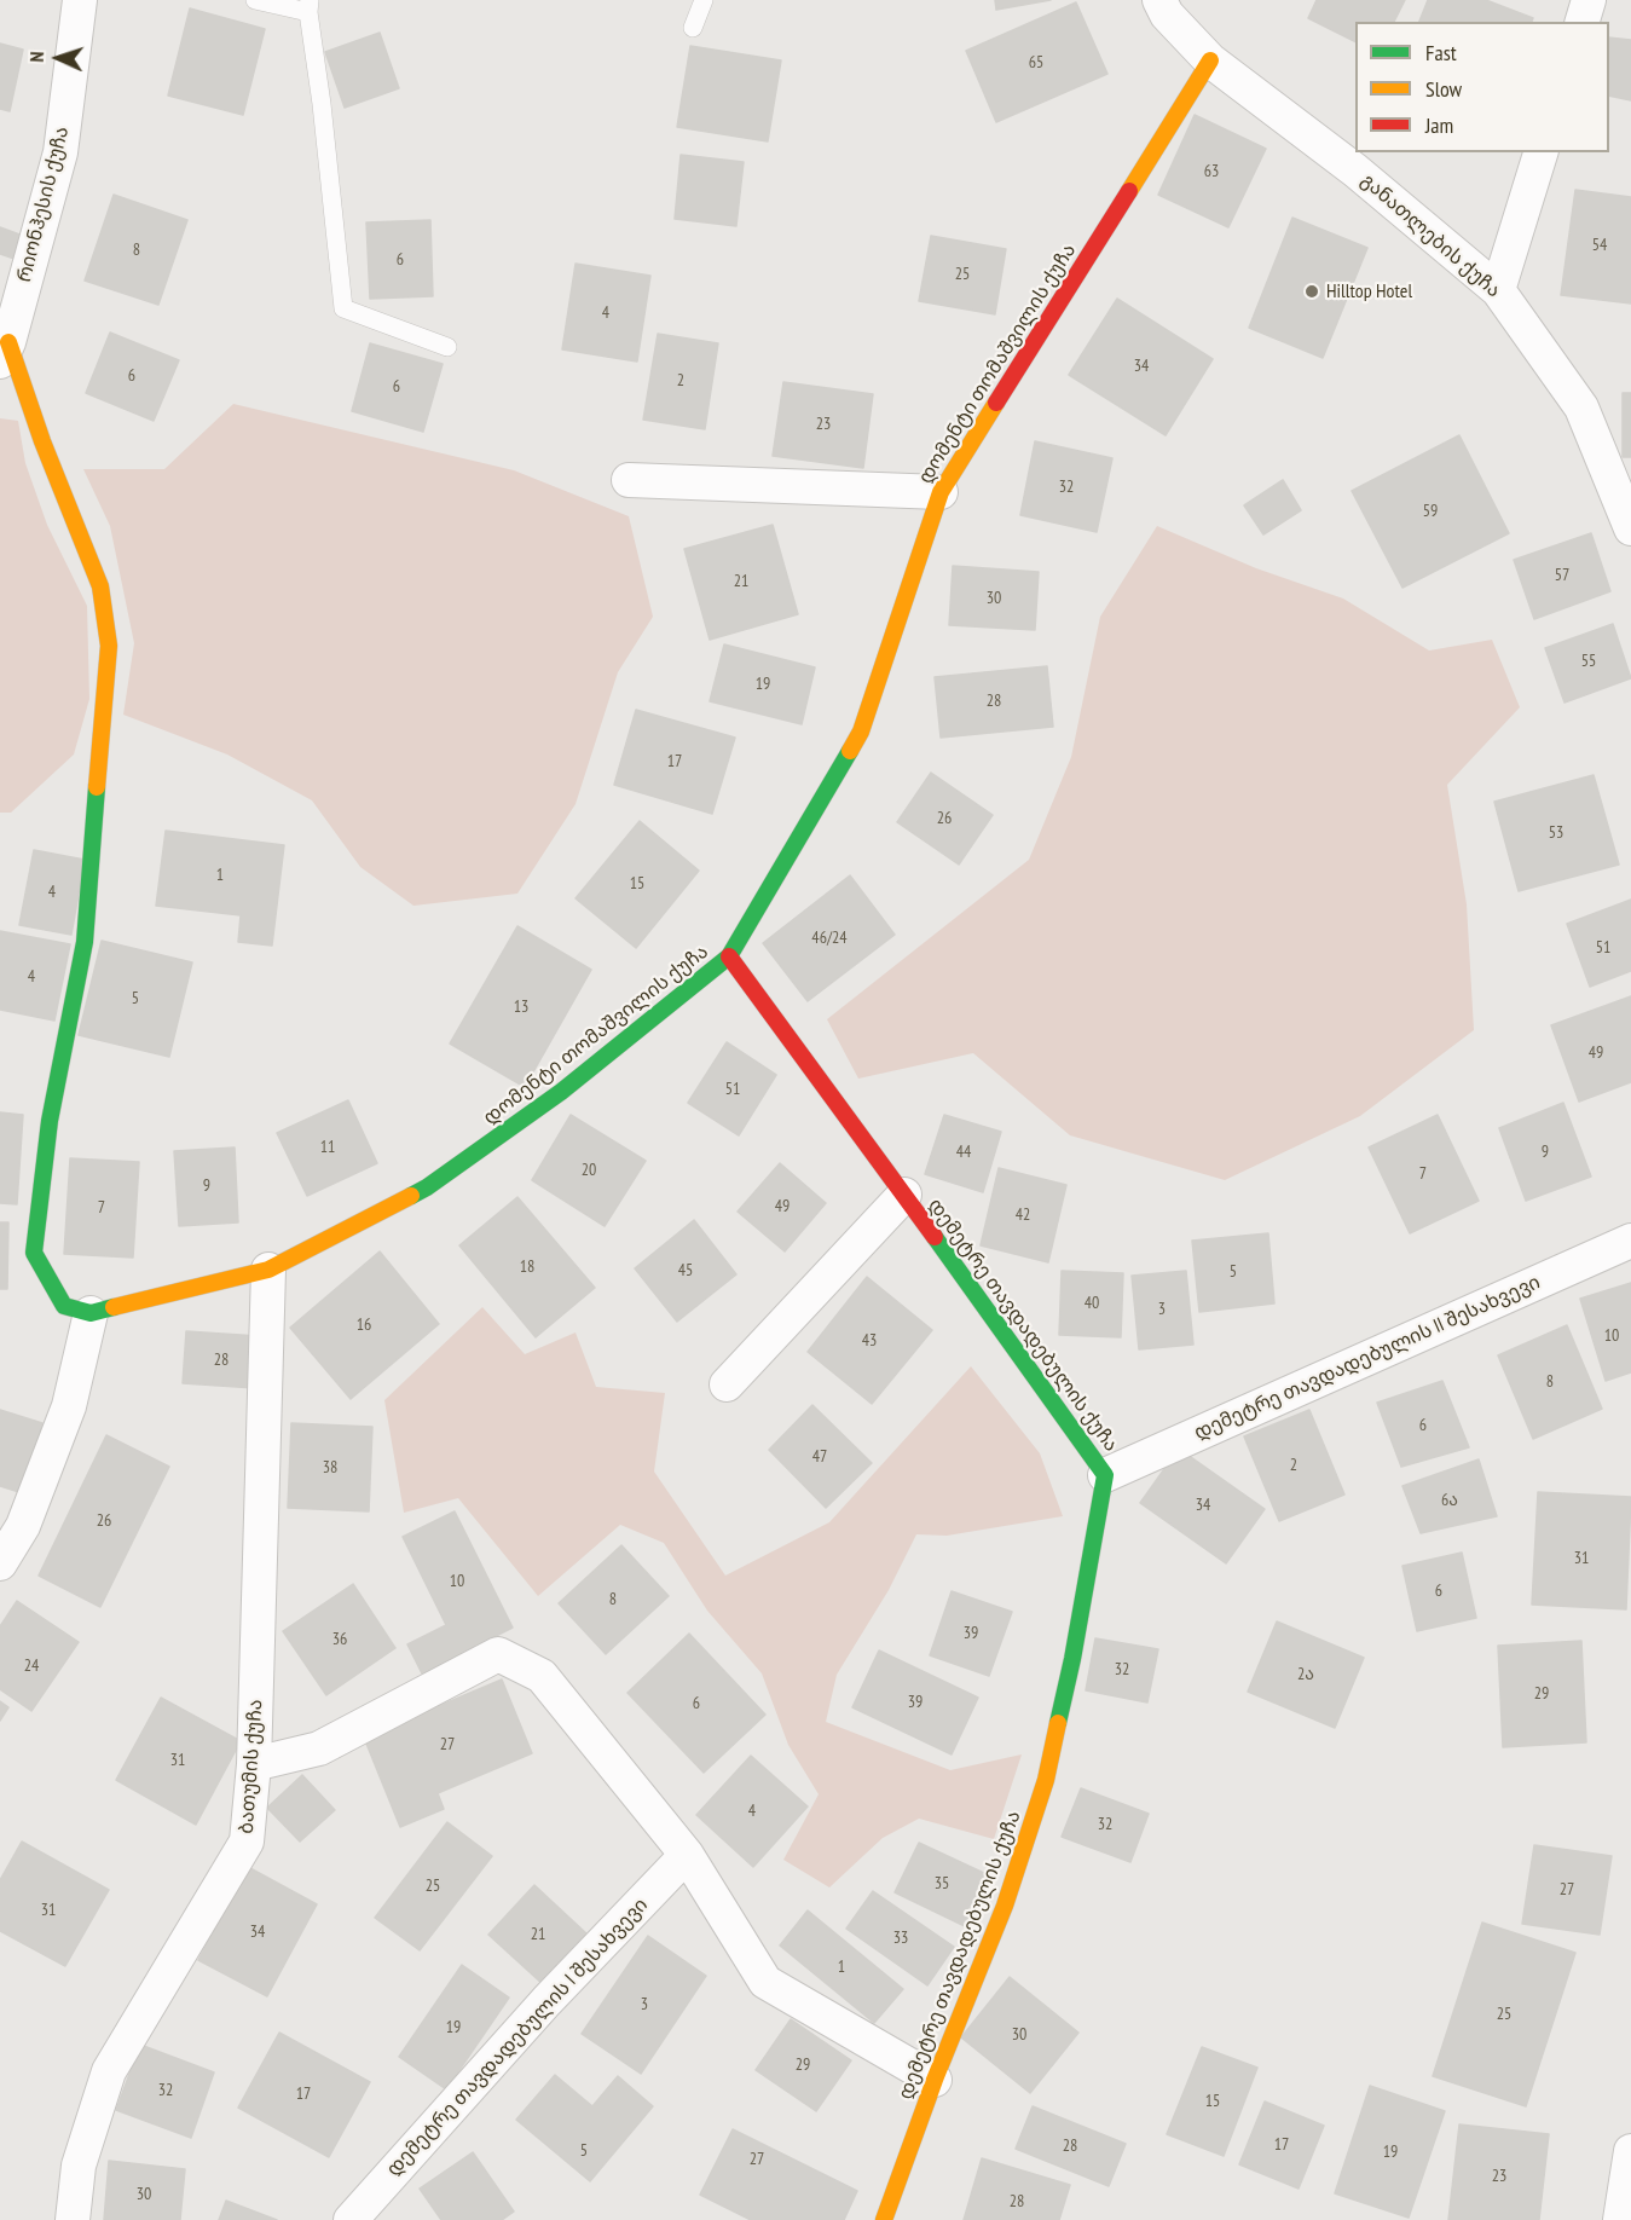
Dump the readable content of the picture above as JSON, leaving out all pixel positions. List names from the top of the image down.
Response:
{
  "streets": {
    "street": [
      "რიონჰესის ქუჩა",
      "განათლების ქუჩა",
      "დომენტი თომაშვილის ქუჩა",
      "დემეტრე თავდადებულის ქუჩა",
      "დემეტრე თავდადებულის II შესახვევი",
      "ბათუმის ქუჩა",
      "დემეტრე თავდადებულის I შესახვევი"
    ]
  },
  "crossings": [
    ["განათლების ქუჩა", "დომენტი თომაშვილის ქუჩა"],
    ["დომენტი თომაშვილის ქუჩა", "დემეტრე თავდადებულის ქუჩა"],
    ["დომენტი თომაშვილის ქუჩა", "ბათუმის ქუჩა"],
    ["დემეტრე თავდადებულის ქუჩა", "დემეტრე თავდადებულის II შესახვევი"]
  ],
  "places": ["Hilltop Hotel"],
  "house_numbers": [
    "65",
    "63",
    "54",
    "8",
    "6",
    "25",
    "4",
    "34",
    "6",
    "2",
    "6",
    "23",
    "32",
    "59",
    "57",
    "21",
    "30",
    "55",
    "19",
    "28",
    "17",
    "26",
    "53",
    "1",
    "15",
    "4",
    "46/24",
    "51",
    "4",
    "5",
    "13",
    "49",
    "51",
    "11",
    "44",
    "9",
    "20",
    "7",
    "9",
    "49",
    "7",
    "42",
    "18",
    "45",
    "5",
    "40",
    "3",
    "16",
    "10",
    "43",
    "28",
    "8",
    "6",
    "47",
    "2",
    "38",
    "6ა",
    "34",
    "26",
    "31",
    "10",
    "6",
    "8",
    "39",
    "36",
    "24",
    "32",
    "2ა",
    "29",
    "39",
    "6",
    "27",
    "31",
    "4",
    "32",
    "35",
    "25",
    "27",
    "31",
    "34",
    "21",
    "33",
    "1",
    "3",
    "25",
    "19",
    "30",
    "29",
    "32",
    "17",
    "15",
    "17",
    "28",
    "5",
    "19",
    "27",
    "23",
    "30",
    "28"
  ],
  "legend": ["Fast", "Slow", "Jam"],
  "north": "left"
}
